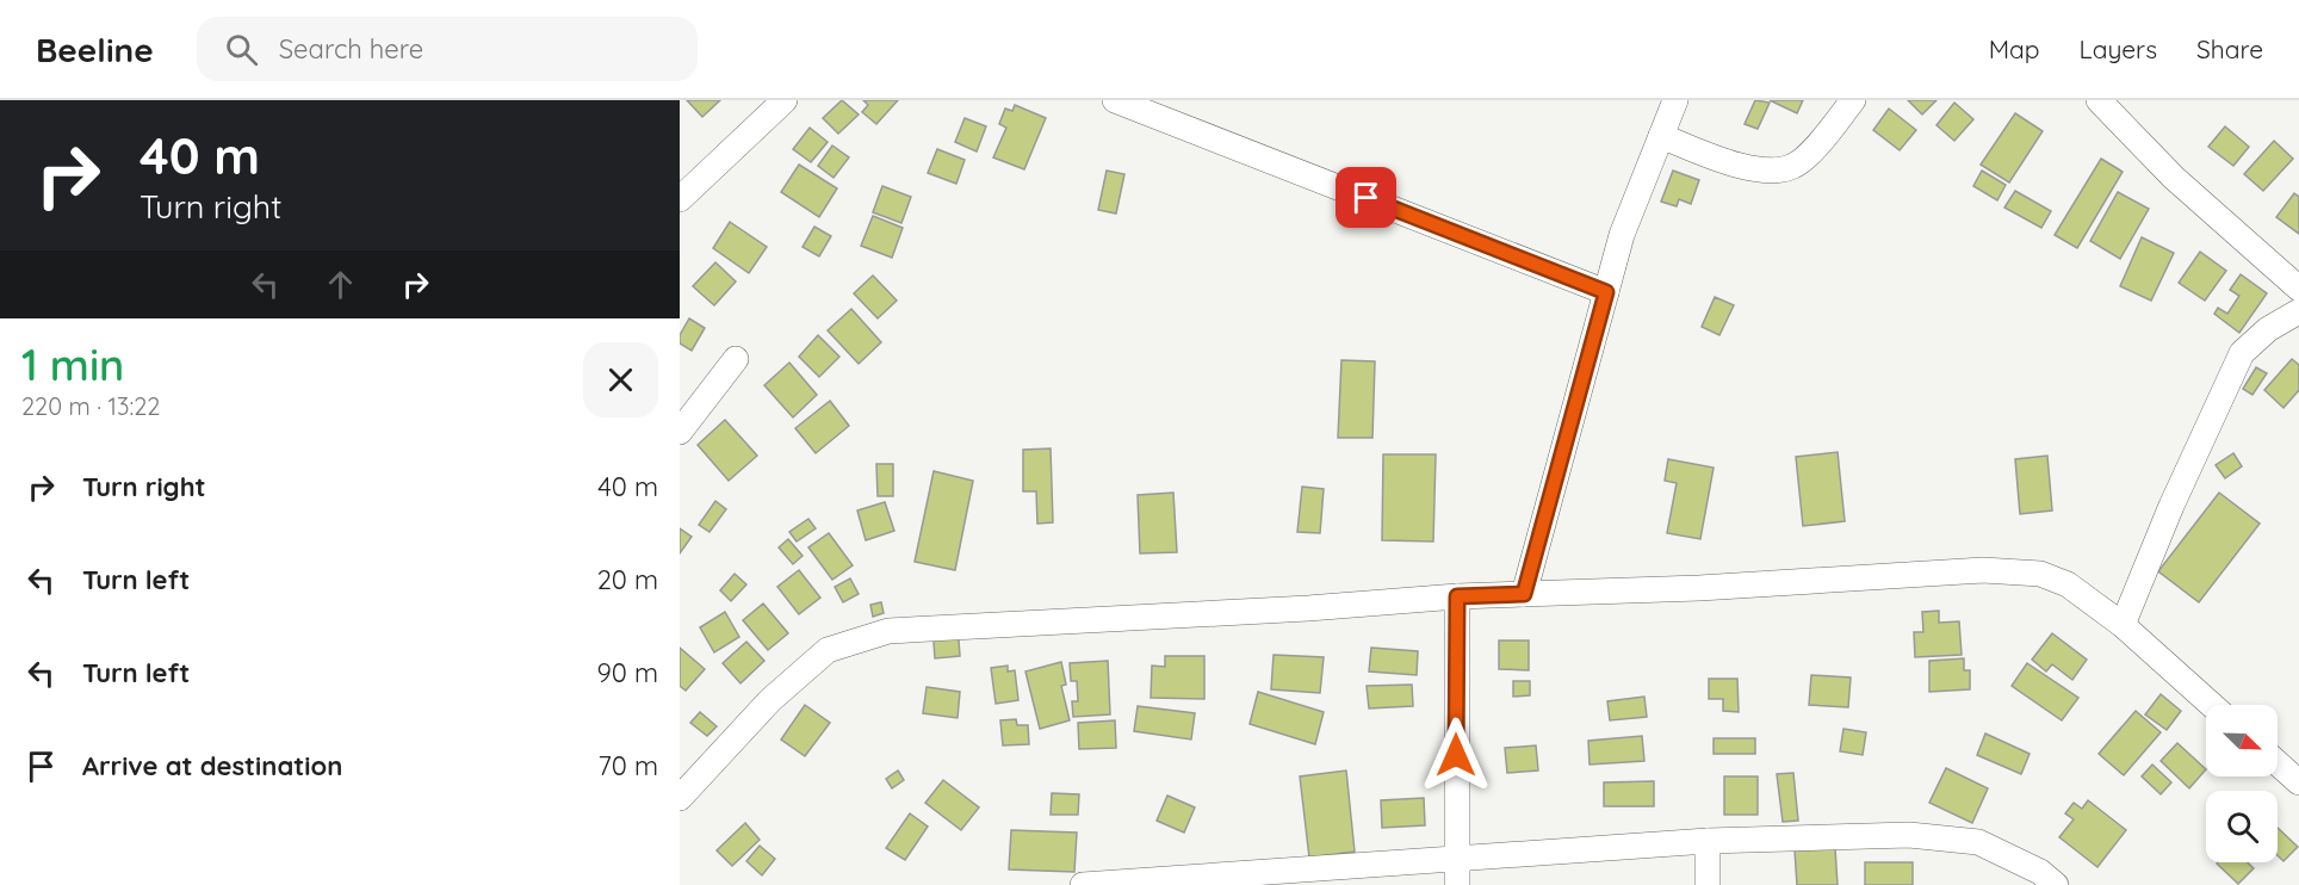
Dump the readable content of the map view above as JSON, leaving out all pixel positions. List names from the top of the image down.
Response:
{
  "north": "bottom right",
  "page": {
    "header": "Beeline",
    "search": "Search here",
    "nav": ["Map", "Layers", "Share"],
    "turn": ["40 m", "Turn right"],
    "heading": ["1 min", "220 m · 13:22"],
    "list": [
      {
        "name": "Turn right",
        "value": "40 m"
      },
      {
        "name": "Turn left",
        "value": "20 m"
      },
      {
        "name": "Turn left",
        "value": "90 m"
      },
      {
        "name": "Arrive at destination",
        "value": "70 m"
      }
    ]
  }
}
